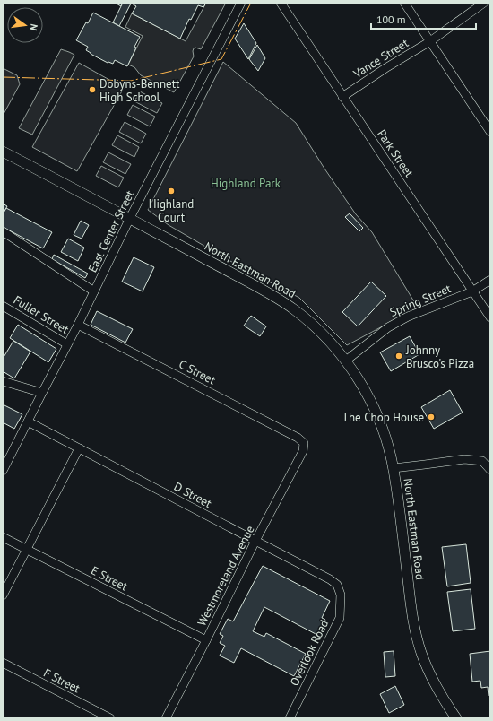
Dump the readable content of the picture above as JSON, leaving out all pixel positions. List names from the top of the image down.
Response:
{
  "streets": {
    "main road": ["North Eastman Road"],
    "street": [
      "Vance Street",
      "Park Street",
      "East Center Street",
      "Spring Street",
      "Fuller Street",
      "C Street",
      "D Street",
      "Westmoreland Avenue",
      "E Street",
      "Overlook Road",
      "F Street"
    ]
  },
  "crossings": [
    ["Vance Street", "Park Street"],
    ["Park Street", "Spring Street"],
    ["East Center Street", "North Eastman Road"],
    ["East Center Street", "Fuller Street"],
    ["East Center Street", "C Street"],
    ["East Center Street", "D Street"],
    ["North Eastman Road", "Spring Street"],
    ["C Street", "Westmoreland Avenue"],
    ["D Street", "Westmoreland Avenue"],
    ["D Street", "Overlook Road"],
    ["Westmoreland Avenue", "E Street"]
  ],
  "parks": ["Highland Park"],
  "places": [
    "Dobyns-Bennett High School",
    "Highland Court",
    "Johnny Brusco's Pizza",
    "The Chop House"
  ],
  "scale_bar": "100 m",
  "north": "right"
}
